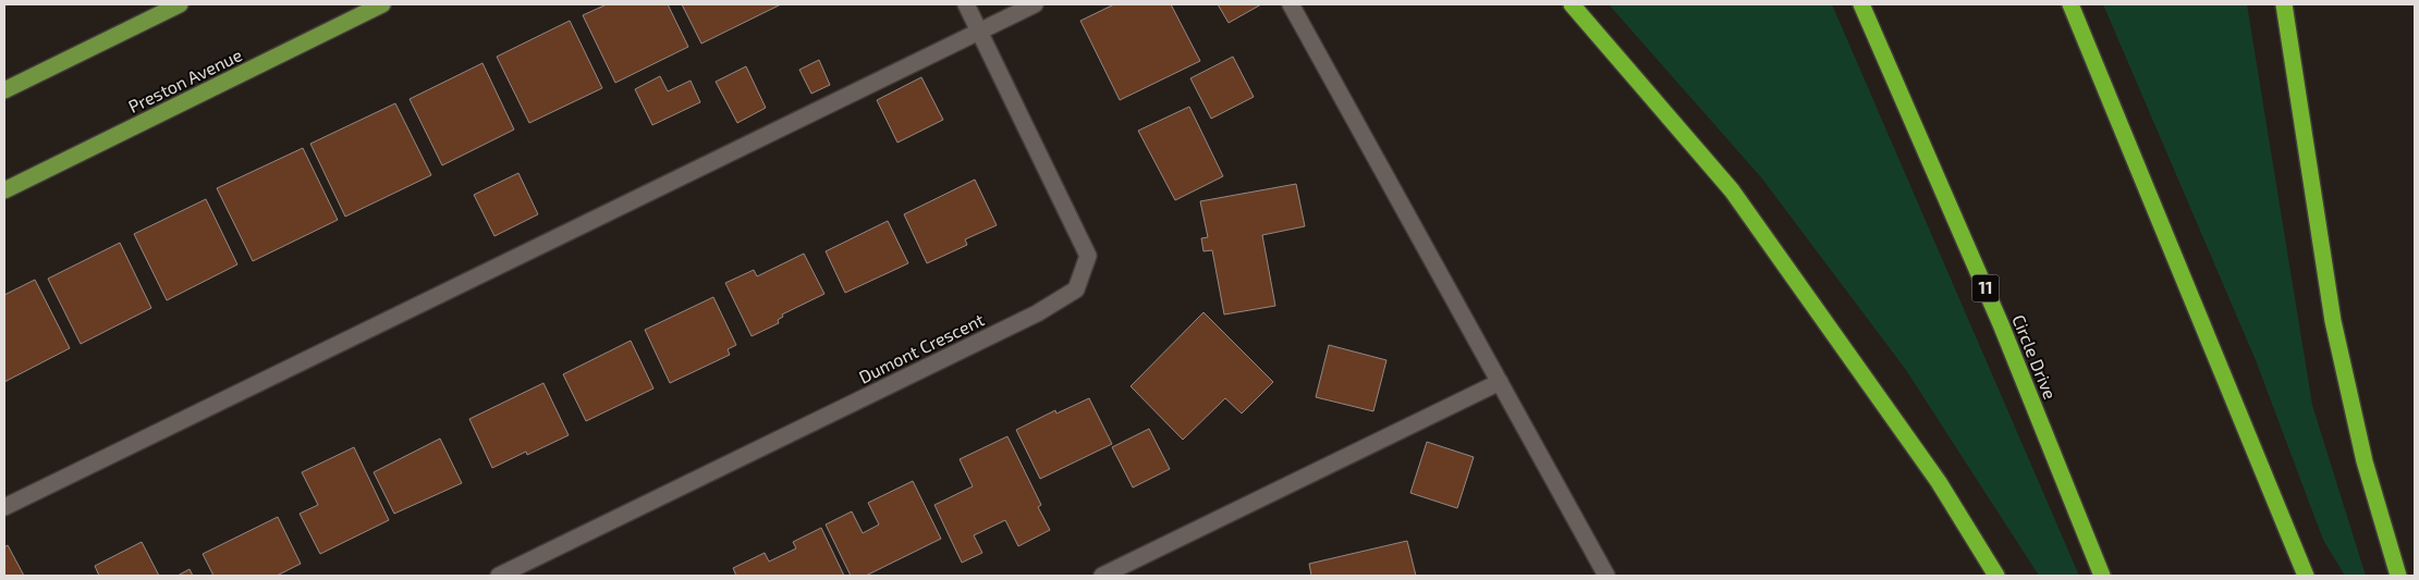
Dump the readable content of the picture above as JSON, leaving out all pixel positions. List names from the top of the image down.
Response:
{
  "streets": {
    "highway": ["11", "Circle Drive"],
    "main road": ["Preston Avenue"],
    "street": ["Dumont Crescent"]
  }
}
